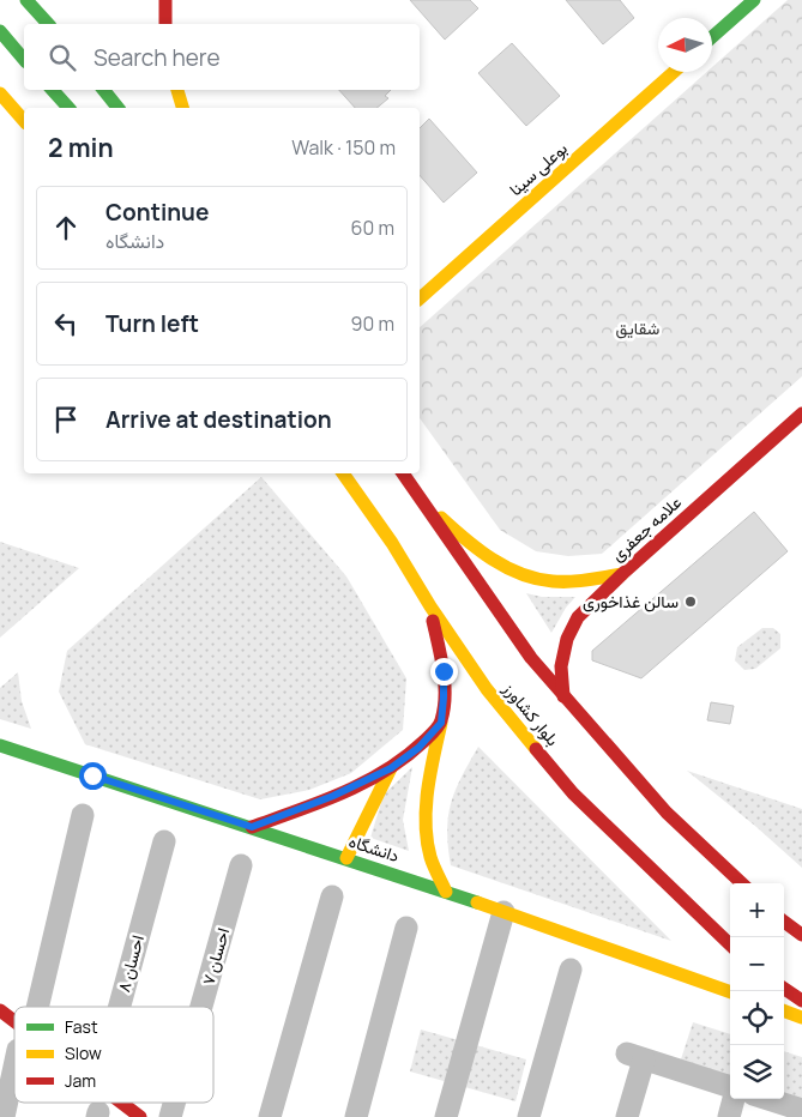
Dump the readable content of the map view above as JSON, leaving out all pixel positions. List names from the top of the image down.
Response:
{
  "streets": {
    "main road": [
      "بوعلی سینا",
      "علامه جعفری",
      "بلوار کشاورز",
      "دانشگاه"
    ],
    "street": ["احسان ۷", "احسان ۸"]
  },
  "parks": ["شقایق"],
  "places": ["سالن غذاخوری"],
  "legend": ["Fast", "Slow", "Jam"],
  "north": "left",
  "page": {
    "search": "Search here",
    "heading": ["2 min", "Walk · 150 m"],
    "list": [
      ["Continue", "دانشگاه", "60 m"],
      ["Turn left", "90 m"],
      "Arrive at destination"
    ],
    "map_buttons": ["+", "−"]
  }
}
